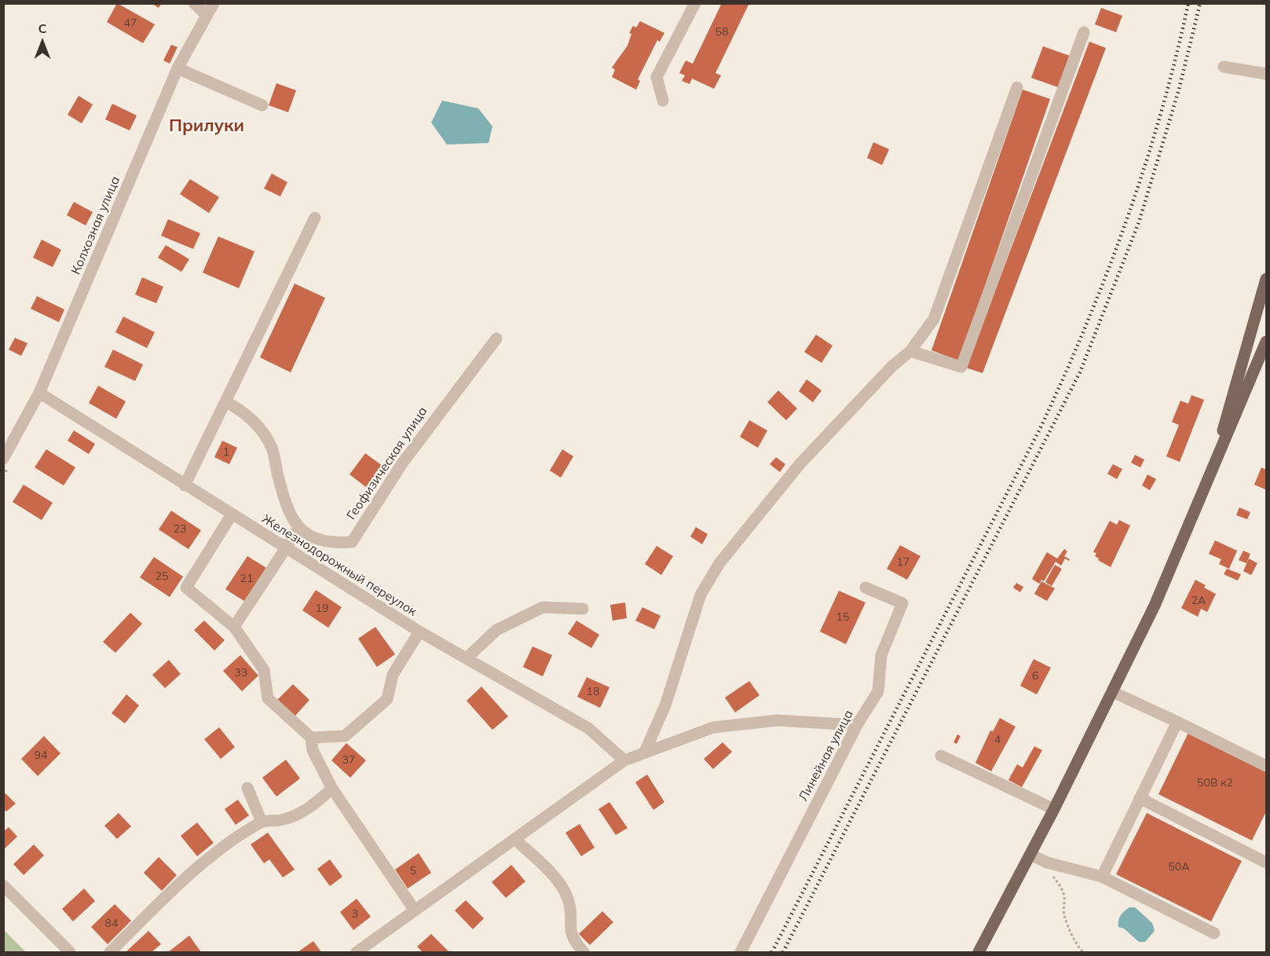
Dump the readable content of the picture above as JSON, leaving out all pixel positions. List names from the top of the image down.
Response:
{
  "streets": {
    "street": [
      "Колхозная улица",
      "Геофизическая улица",
      "Железнодорожный переулок",
      "Линейная улица"
    ]
  },
  "crossings": [
    ["Колхозная улица", "Железнодорожный переулок"]
  ],
  "districts": ["Прилуки"],
  "house_numbers": [
    "47",
    "58",
    "1",
    "23",
    "17",
    "25",
    "21",
    "2А",
    "19",
    "15",
    "33",
    "6",
    "18",
    "4",
    "94",
    "37",
    "50В к2",
    "50А",
    "5",
    "3",
    "84"
  ],
  "north": "top"
}
